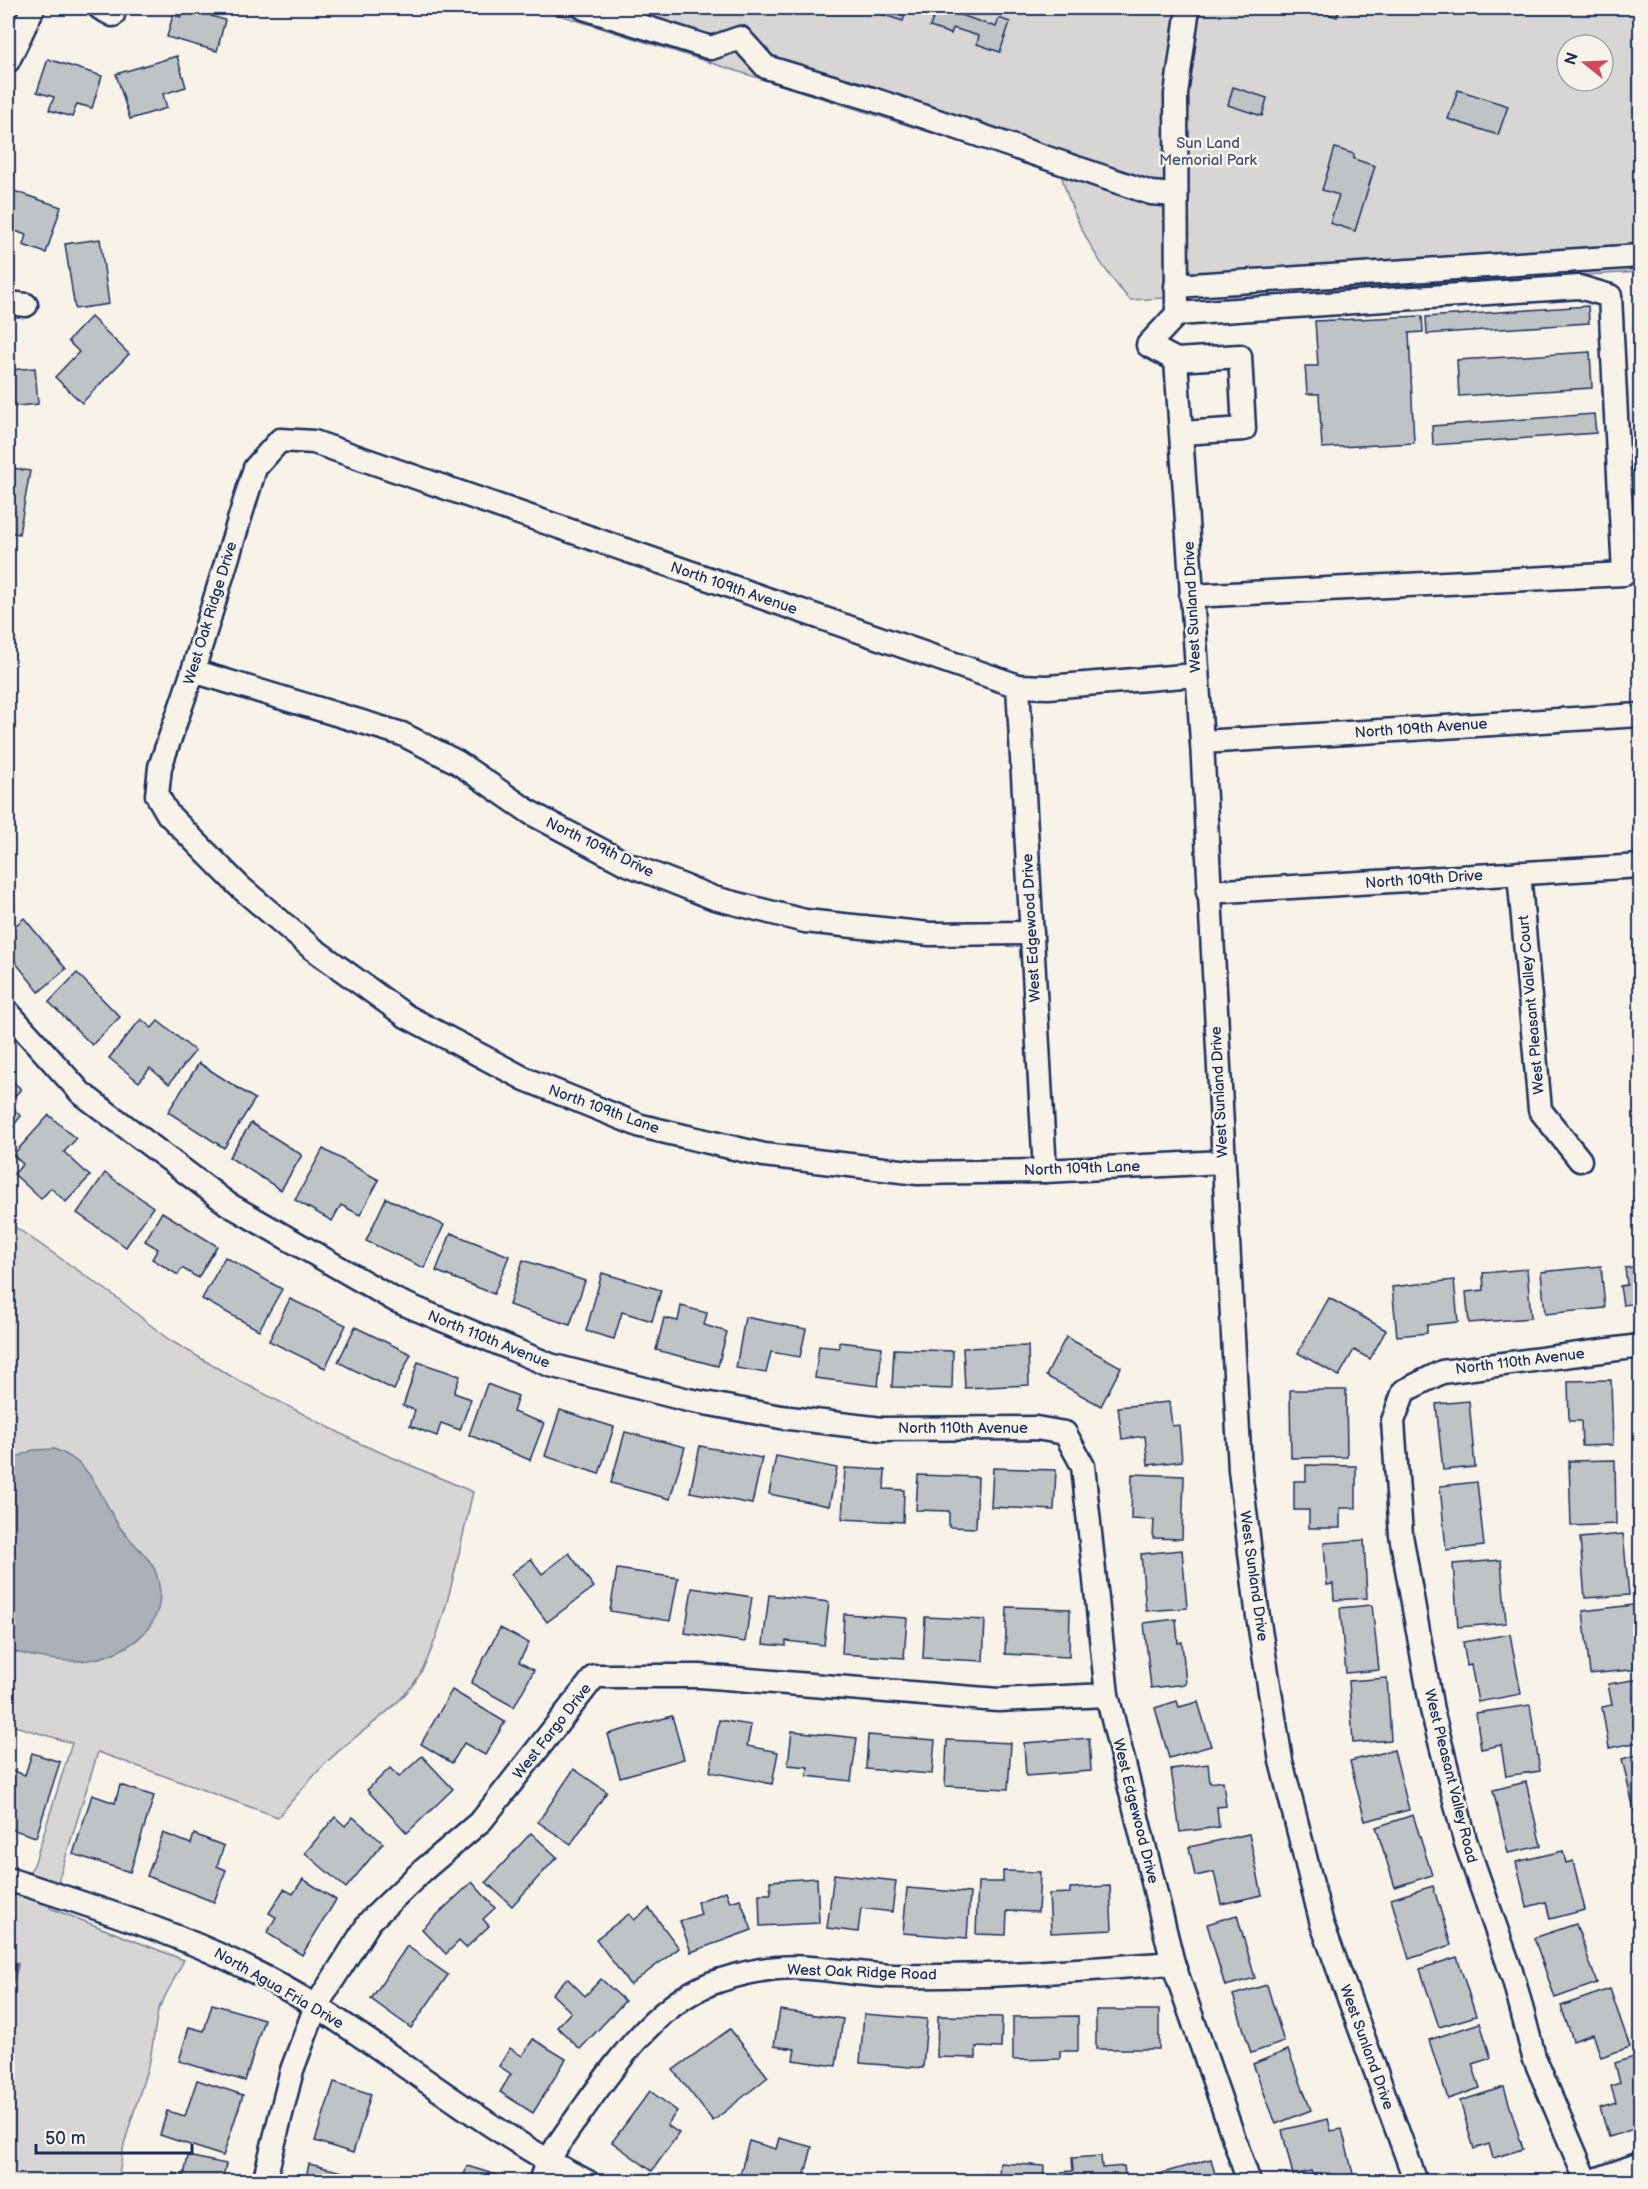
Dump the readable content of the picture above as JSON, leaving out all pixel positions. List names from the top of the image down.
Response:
{
  "streets": {
    "street": [
      "North 109th Avenue",
      "West Sunland Drive",
      "West Oak Ridge Drive",
      "North 109th Drive",
      "West Edgewood Drive",
      "West Pleasant Valley Court",
      "North 109th Lane",
      "North 110th Avenue",
      "West Fargo Drive",
      "West Pleasant Valley Road",
      "West Oak Ridge Road",
      "North Agua Fria Drive"
    ]
  },
  "crossings": [
    ["North 109th Avenue", "West Sunland Drive"],
    ["North 109th Avenue", "West Oak Ridge Drive"],
    ["North 109th Avenue", "West Edgewood Drive"],
    ["West Sunland Drive", "North 109th Drive"],
    ["West Sunland Drive", "North 109th Lane"],
    ["West Oak Ridge Drive", "North 109th Drive"],
    ["West Oak Ridge Drive", "North 109th Lane"],
    ["North 109th Drive", "West Edgewood Drive"],
    ["North 109th Drive", "West Pleasant Valley Court"],
    ["West Edgewood Drive", "North 109th Lane"],
    ["West Edgewood Drive", "North 110th Avenue"],
    ["West Edgewood Drive", "West Fargo Drive"],
    ["West Edgewood Drive", "West Oak Ridge Road"],
    ["North 110th Avenue", "West Pleasant Valley Road"],
    ["West Fargo Drive", "North Agua Fria Drive"],
    ["West Oak Ridge Road", "North Agua Fria Drive"]
  ],
  "parks": ["Sun Land Memorial Park"],
  "scale_bar": "50 m",
  "north": "left"
}
